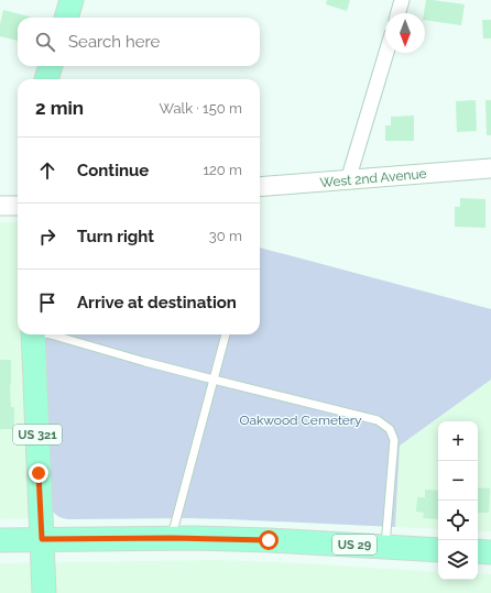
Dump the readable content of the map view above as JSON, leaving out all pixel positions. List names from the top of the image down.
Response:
{
  "streets": {
    "main road": ["US 321", "US 29"],
    "street": ["West 2nd Avenue"]
  },
  "crossings": [
    ["US 321", "US 29"]
  ],
  "parks": ["Oakwood Cemetery"],
  "north": "bottom",
  "page": {
    "search": "Search here",
    "heading": ["2 min", "Walk · 150 m"],
    "list": [
      ["Continue", "120 m"],
      ["Turn right", "30 m"],
      "Arrive at destination"
    ],
    "map_buttons": ["+", "−"]
  }
}
